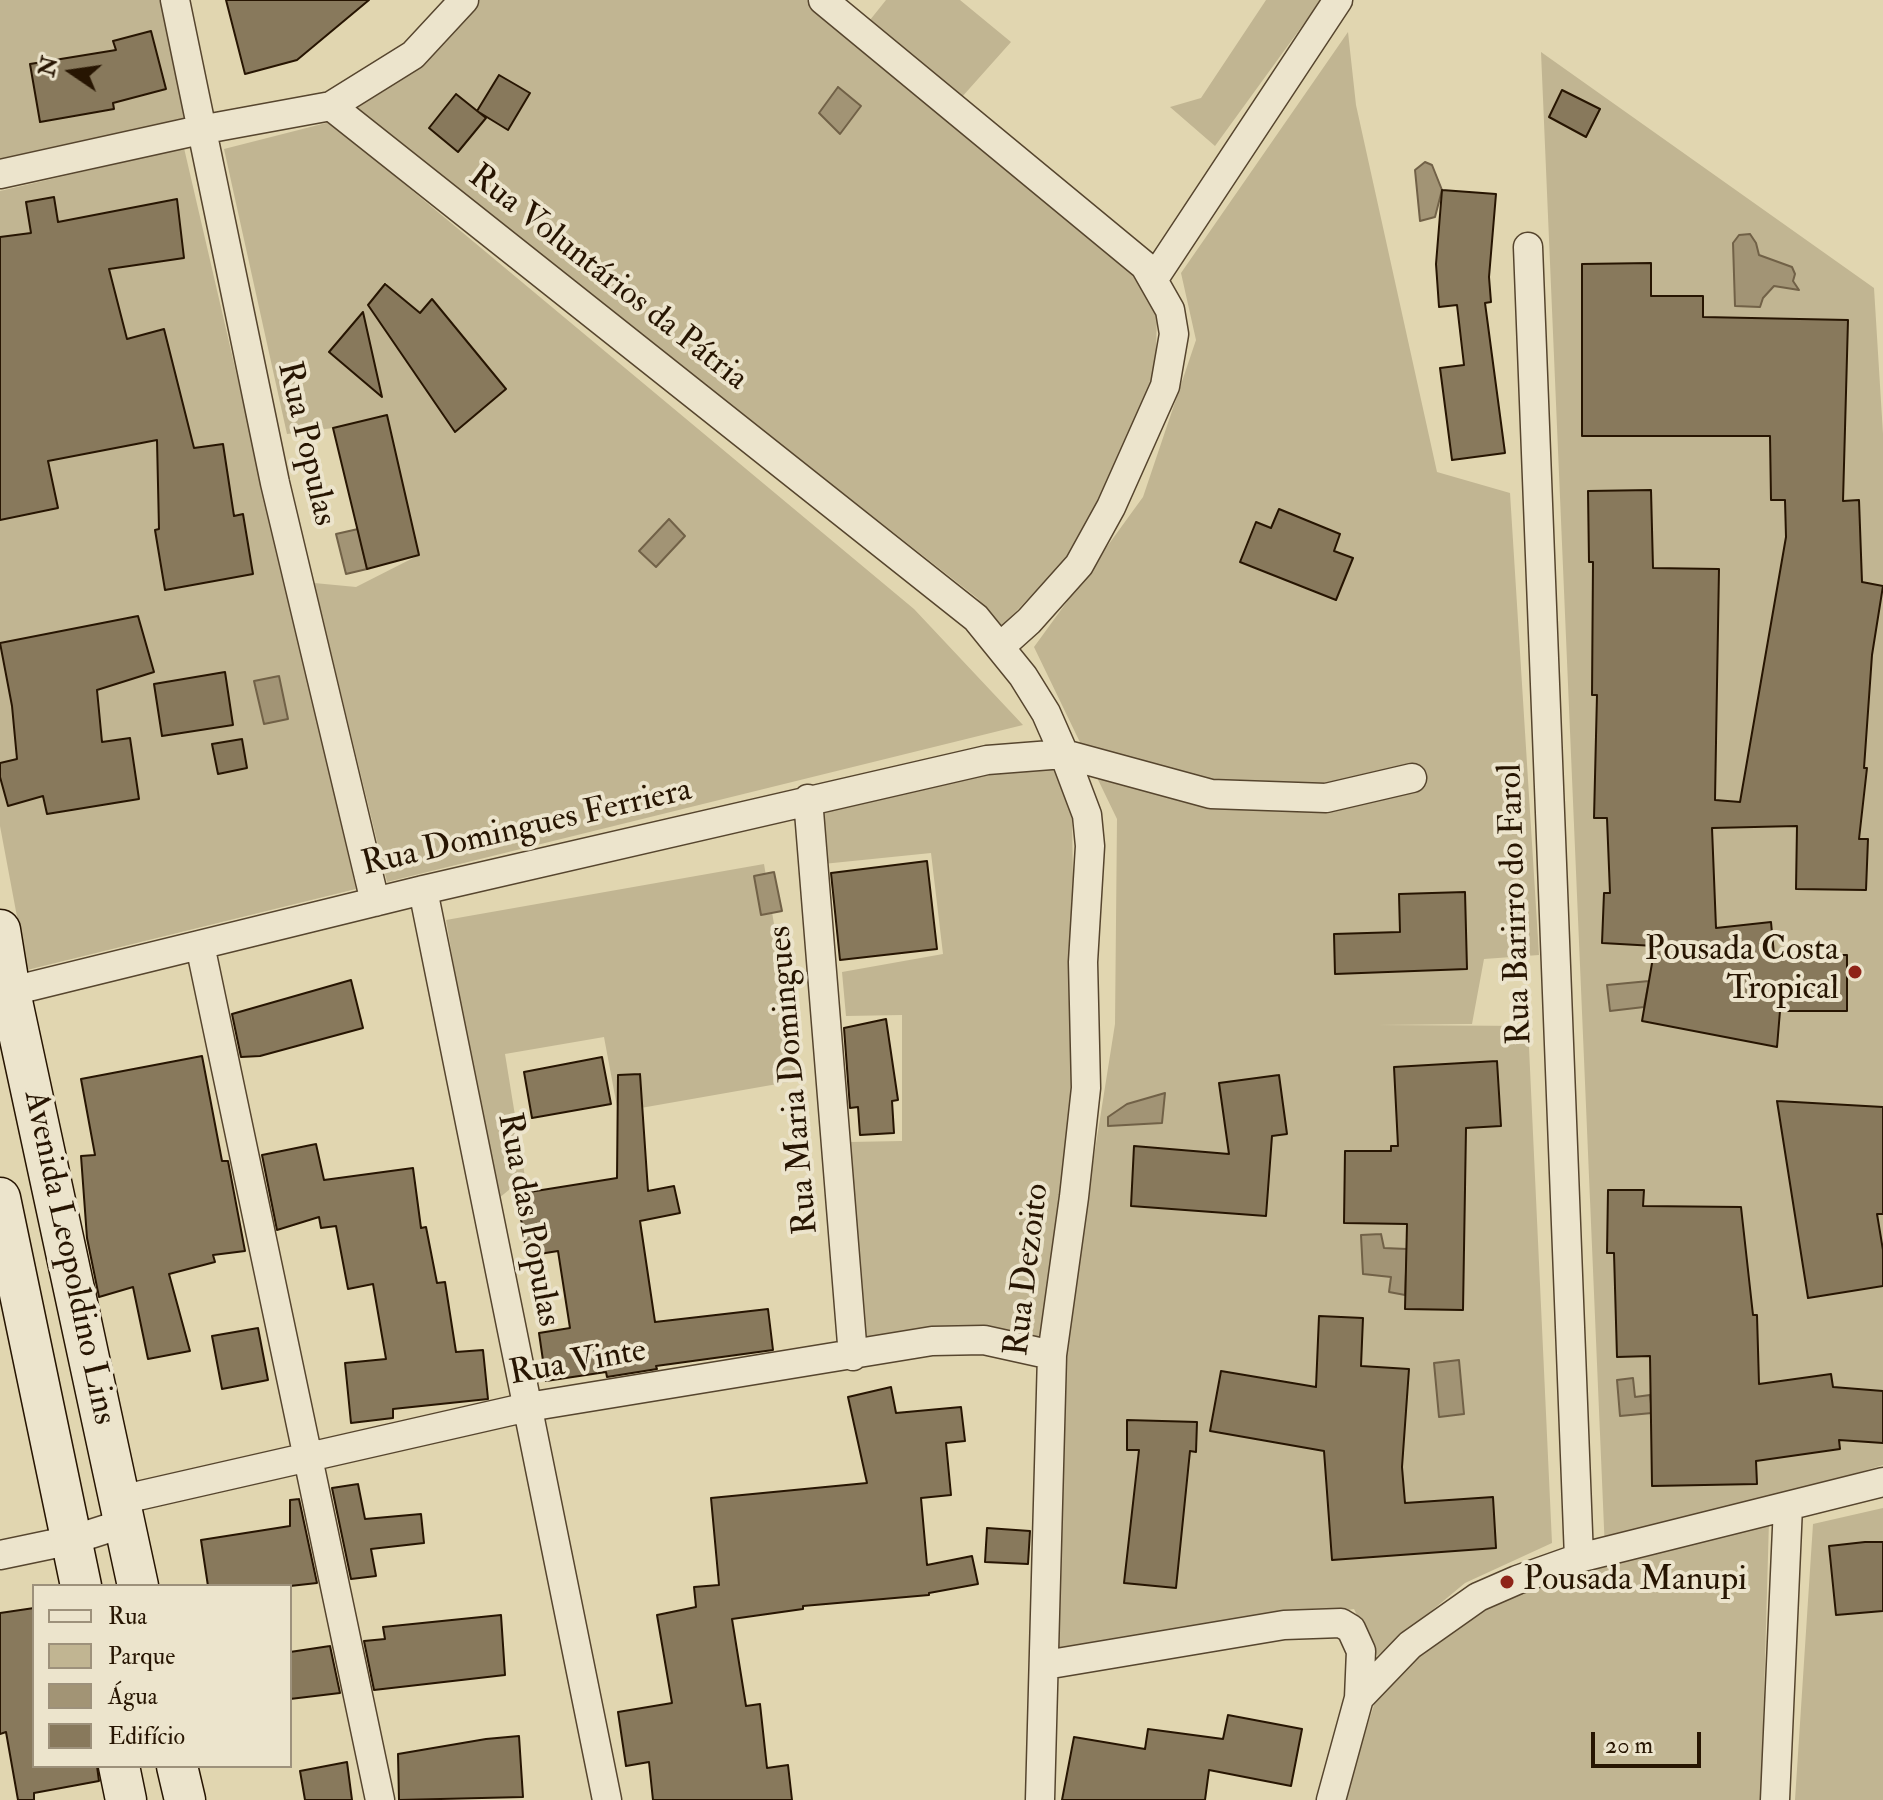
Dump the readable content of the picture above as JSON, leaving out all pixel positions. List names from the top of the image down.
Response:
{
  "streets": {
    "main road": ["Avenida Leopoldino Lins"],
    "street": [
      "Rua Voluntários da Pátria",
      "Rua Populas",
      "Rua Domingues Ferriera",
      "Rua Barirro do Farol",
      "Rua Maria Domingues",
      "Rua das Populas",
      "Rua Dezoito",
      "Rua Vinte"
    ]
  },
  "crossings": [
    ["Rua Voluntários da Pátria", "Rua Domingues Ferriera"],
    ["Rua Voluntários da Pátria", "Rua Dezoito"],
    ["Rua Populas", "Rua Domingues Ferriera"],
    ["Rua Domingues Ferriera", "Rua Maria Domingues"],
    ["Rua Domingues Ferriera", "Rua das Populas"],
    ["Rua Domingues Ferriera", "Avenida Leopoldino Lins"],
    ["Rua Domingues Ferriera", "Rua Dezoito"],
    ["Rua Maria Domingues", "Rua Vinte"],
    ["Rua das Populas", "Rua Vinte"],
    ["Avenida Leopoldino Lins", "Rua Vinte"],
    ["Rua Dezoito", "Rua Vinte"]
  ],
  "places": ["Pousada Costa Tropical", "Pousada Manupi"],
  "legend": [
    "Rua",
    "Parque",
    "Água",
    "Edifício"
  ],
  "scale_bar": "20 m",
  "north": "left"
}
